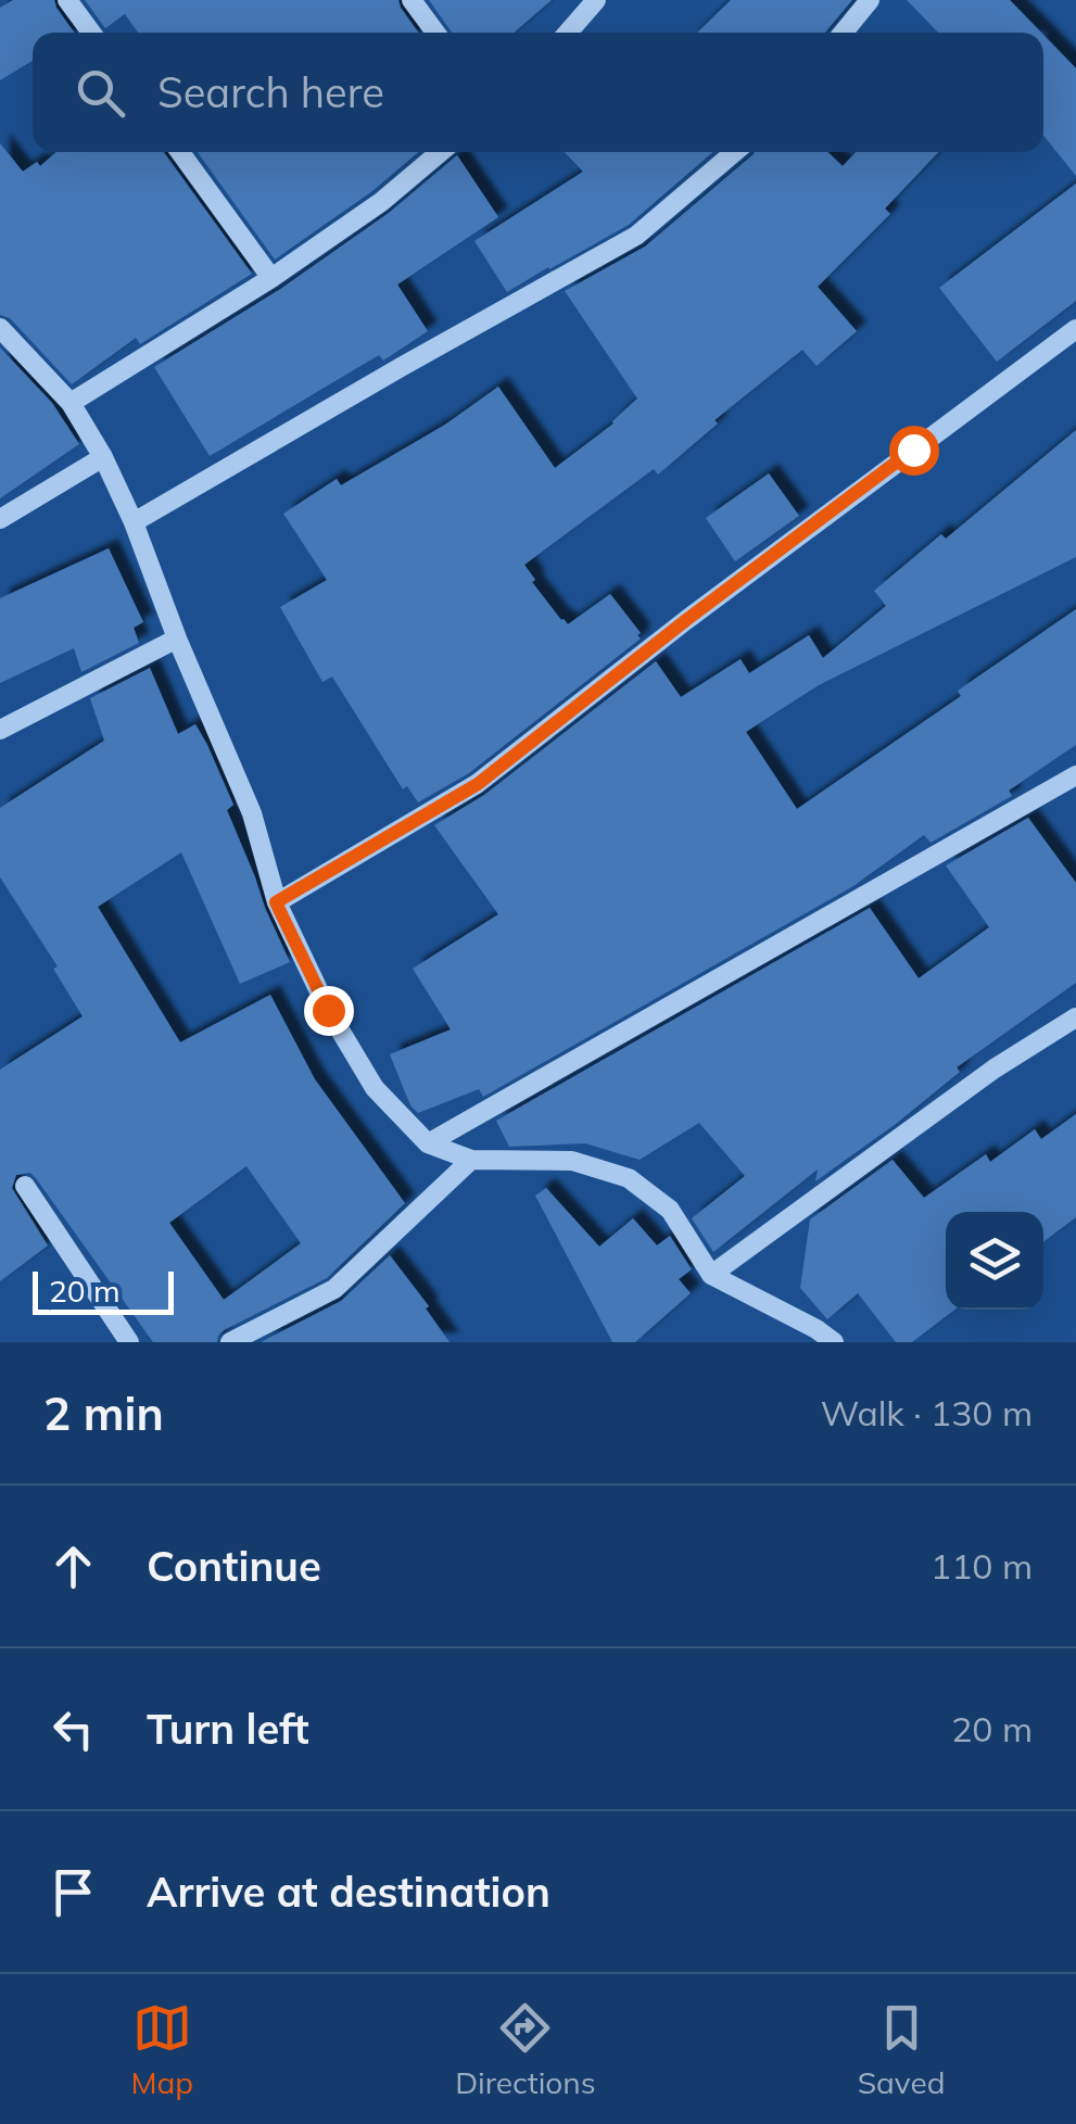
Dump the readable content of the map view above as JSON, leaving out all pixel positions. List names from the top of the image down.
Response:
{
  "scale_bar": "20 m",
  "page": {
    "search": "Search here",
    "scale": "20 m",
    "heading": ["2 min", "Walk · 130 m"],
    "list": [
      ["Continue", "110 m"],
      ["Turn left", "20 m"],
      "Arrive at destination"
    ],
    "nav": ["Map", "Directions", "Saved"]
  }
}
